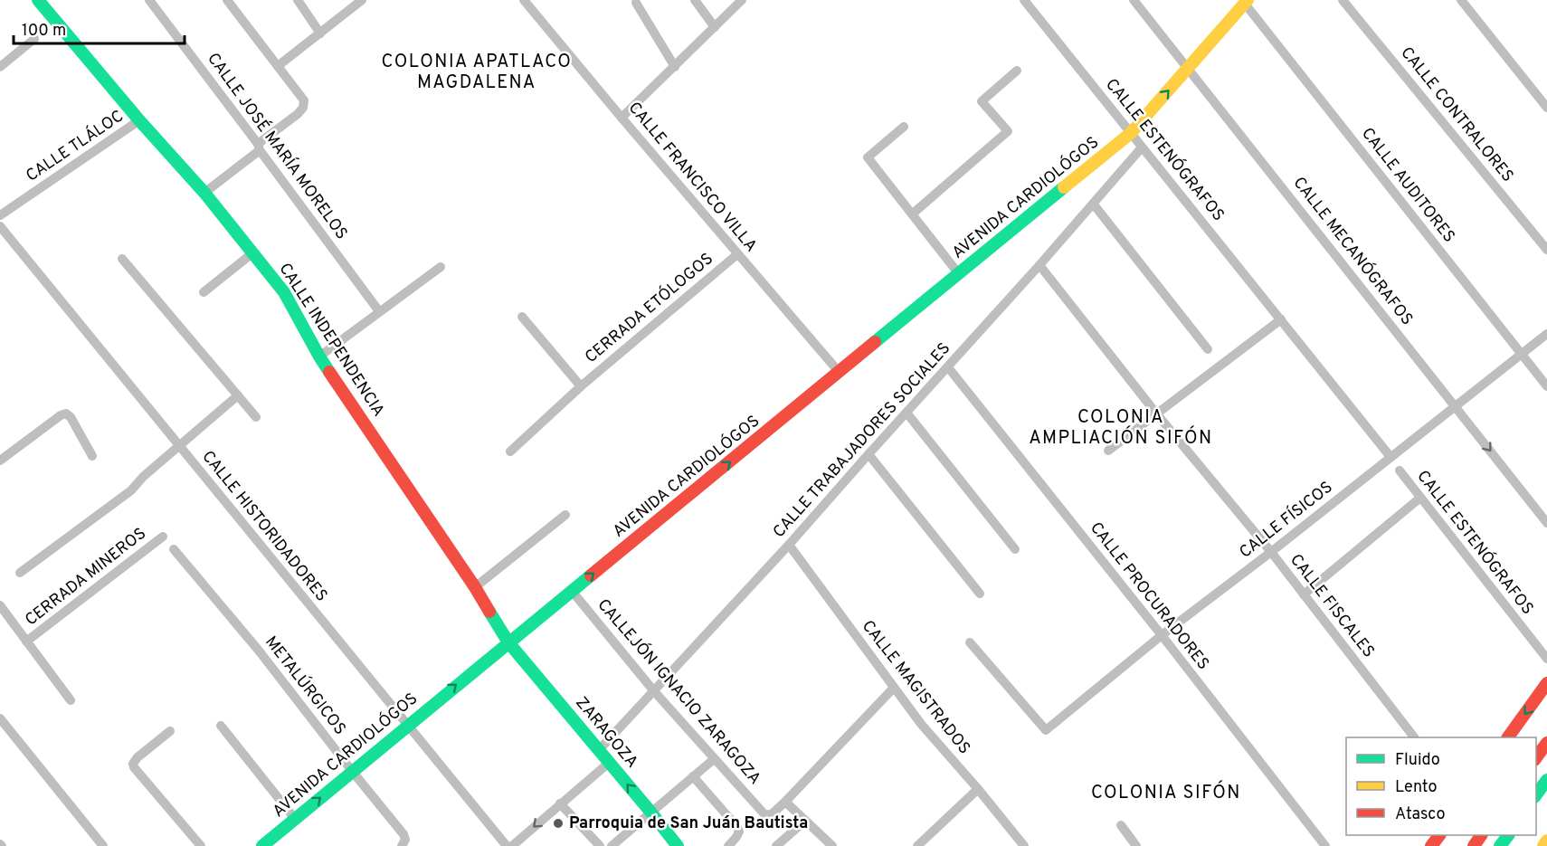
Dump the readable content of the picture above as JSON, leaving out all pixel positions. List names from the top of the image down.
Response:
{
  "streets": {
    "main road": ["AVENIDA CARDIOLÓGOS", "CALLE INDEPENDENCIA", "ZARAGOZA"],
    "street": [
      "CALLE CONTRALORES",
      "CALLE TLÁLOC",
      "CALLE JOSÉ MARÍA MORELOS",
      "CALLE ESTENÓGRAFOS",
      "CALLE FRANCISCO VILLA",
      "CALLE AUDITORES",
      "CALLE MECANÓGRAFOS",
      "CERRADA ETÓLOGOS",
      "CALLE TRABAJADORES SOCIALES",
      "CALLE FÍSICOS",
      "CALLE HISTORIDADORES",
      "CERRADA MINEROS",
      "CALLE PROCURADORES",
      "CALLE FISCALES",
      "METALÚRGICOS",
      "CALLE MAGISTRADOS",
      "CALLEJÓN IGNACIO ZARAGOZA"
    ]
  },
  "crossings": [
    ["CALLE TLÁLOC", "CALLE INDEPENDENCIA"],
    ["CALLE ESTENÓGRAFOS", "AVENIDA CARDIOLÓGOS"],
    ["CALLE ESTENÓGRAFOS", "CALLE TRABAJADORES SOCIALES"],
    ["CALLE ESTENÓGRAFOS", "CALLE FÍSICOS"],
    ["CALLE FRANCISCO VILLA", "AVENIDA CARDIOLÓGOS"],
    ["CALLE FRANCISCO VILLA", "CERRADA ETÓLOGOS"],
    ["CALLE AUDITORES", "AVENIDA CARDIOLÓGOS"],
    ["CALLE AUDITORES", "CALLE FÍSICOS"],
    ["AVENIDA CARDIOLÓGOS", "CALLE MECANÓGRAFOS"],
    ["AVENIDA CARDIOLÓGOS", "CALLE INDEPENDENCIA"],
    ["AVENIDA CARDIOLÓGOS", "CALLE HISTORIDADORES"],
    ["AVENIDA CARDIOLÓGOS", "METALÚRGICOS"],
    ["AVENIDA CARDIOLÓGOS", "CALLEJÓN IGNACIO ZARAGOZA"],
    ["AVENIDA CARDIOLÓGOS", "ZARAGOZA"],
    ["CALLE MECANÓGRAFOS", "CALLE FÍSICOS"],
    ["CALLE INDEPENDENCIA", "ZARAGOZA"],
    ["CALLE TRABAJADORES SOCIALES", "CALLE PROCURADORES"],
    ["CALLE TRABAJADORES SOCIALES", "CALLE FISCALES"],
    ["CALLE TRABAJADORES SOCIALES", "CALLE MAGISTRADOS"],
    ["CALLE TRABAJADORES SOCIALES", "CALLEJÓN IGNACIO ZARAGOZA"],
    ["CALLE TRABAJADORES SOCIALES", "ZARAGOZA"],
    ["CALLE FÍSICOS", "CALLE PROCURADORES"],
    ["CALLE FÍSICOS", "CALLE FISCALES"]
  ],
  "one_way": ["AVENIDA CARDIOLÓGOS"],
  "districts": ["COLONIA APATLACO MAGDALENA", "COLONIA AMPLIACIÓN SIFÓN", "COLONIA SIFÓN"],
  "places": ["Parroquia de San Juán Bautista"],
  "legend": ["Fluido", "Lento", "Atasco"],
  "scale_bar": "100 m"
}
